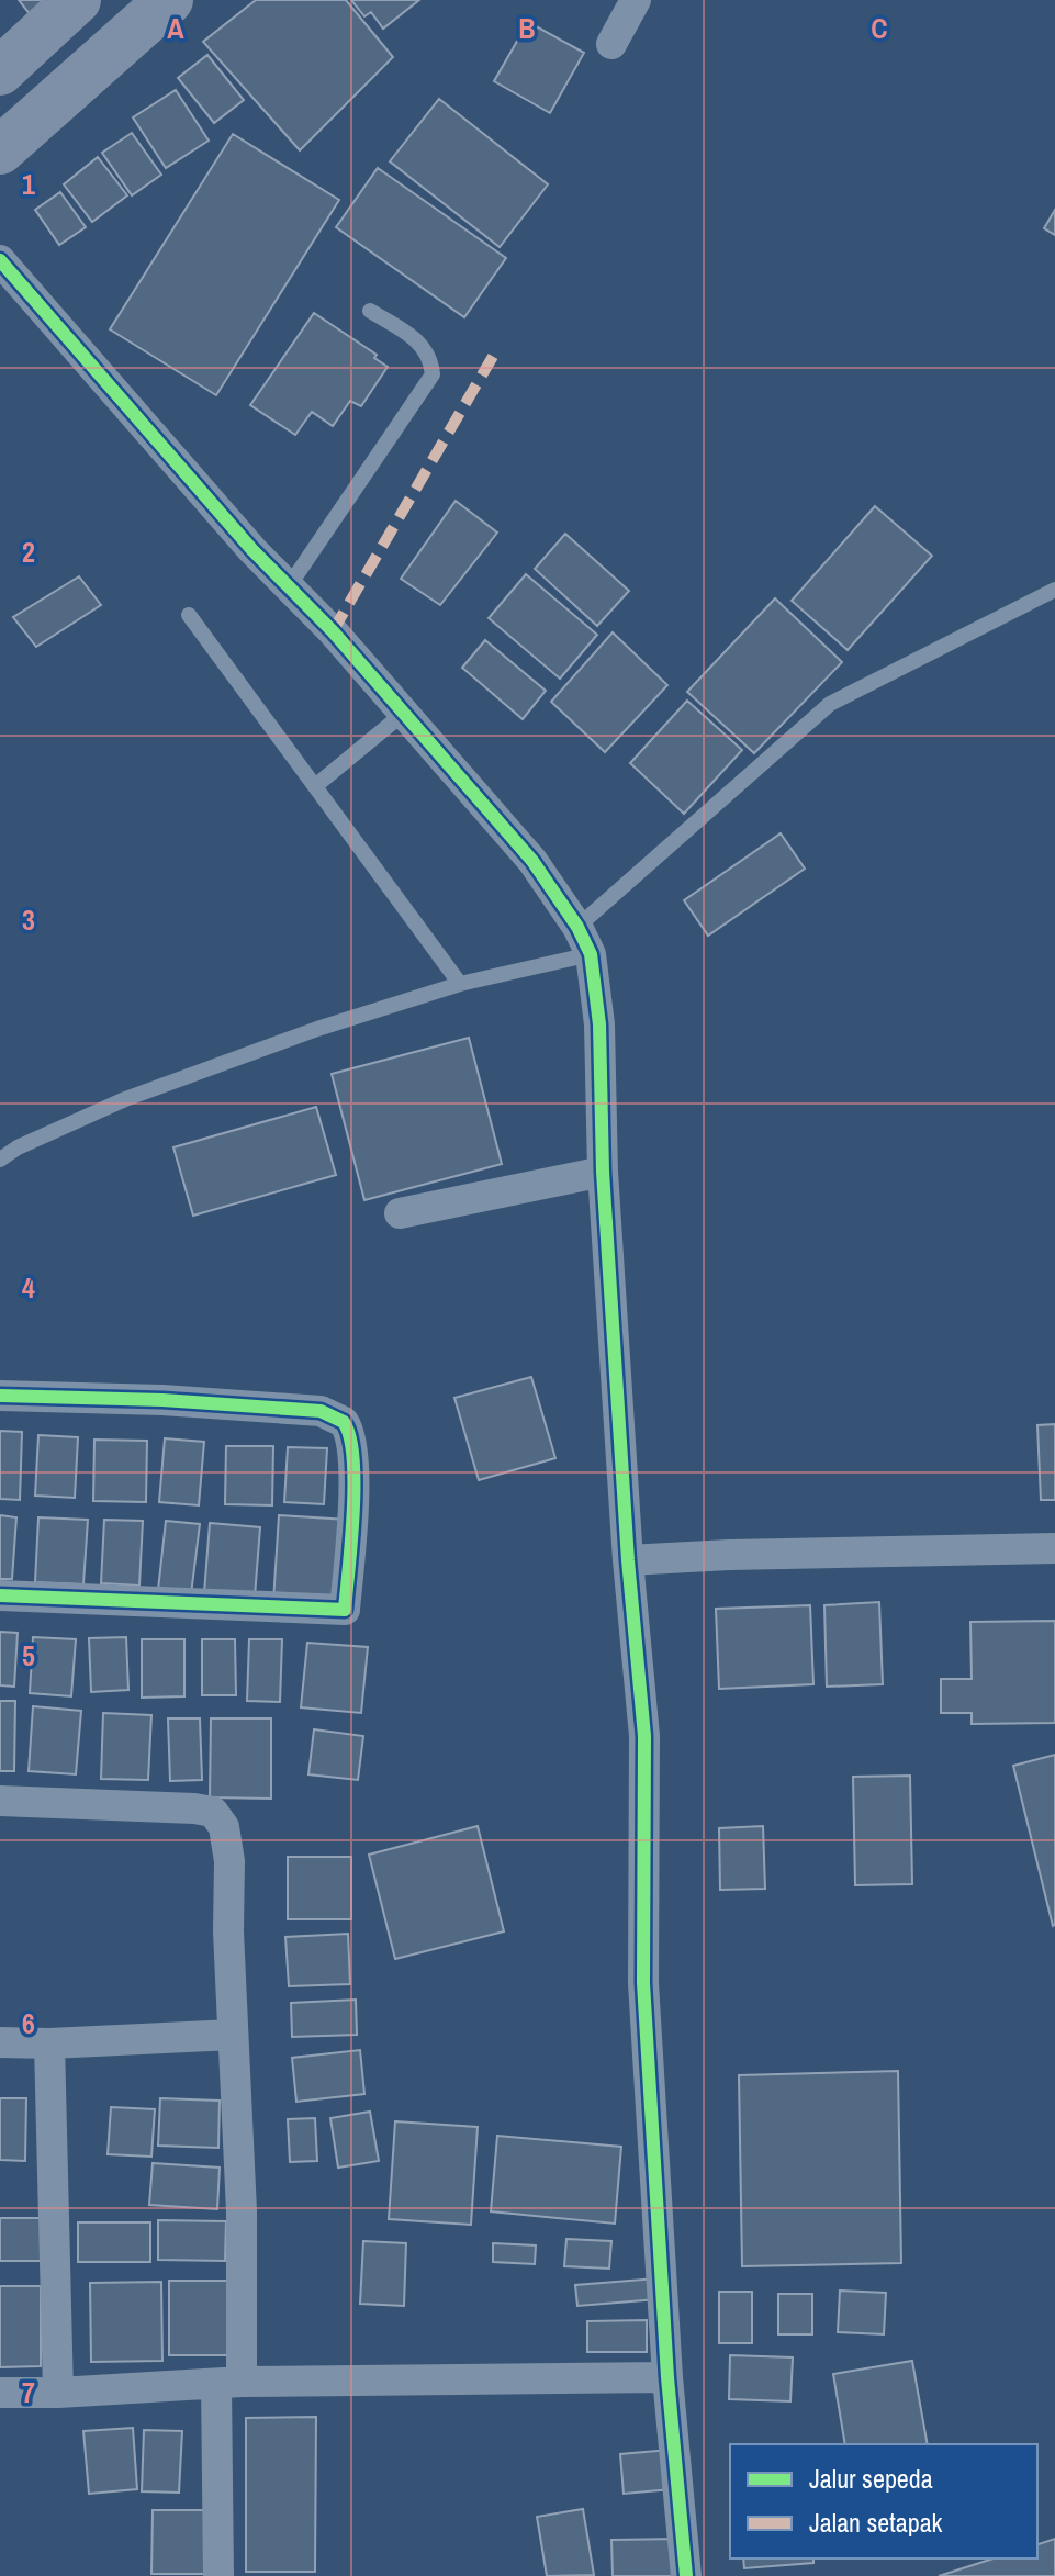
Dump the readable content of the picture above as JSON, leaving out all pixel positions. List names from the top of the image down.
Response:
{
  "legend": ["Jalur sepeda", "Jalan setapak"],
  "grid": {
    "columns": ["A", "B", "C"],
    "rows": [
      "1",
      "2",
      "3",
      "4",
      "5",
      "6",
      "7"
    ]
  }
}
